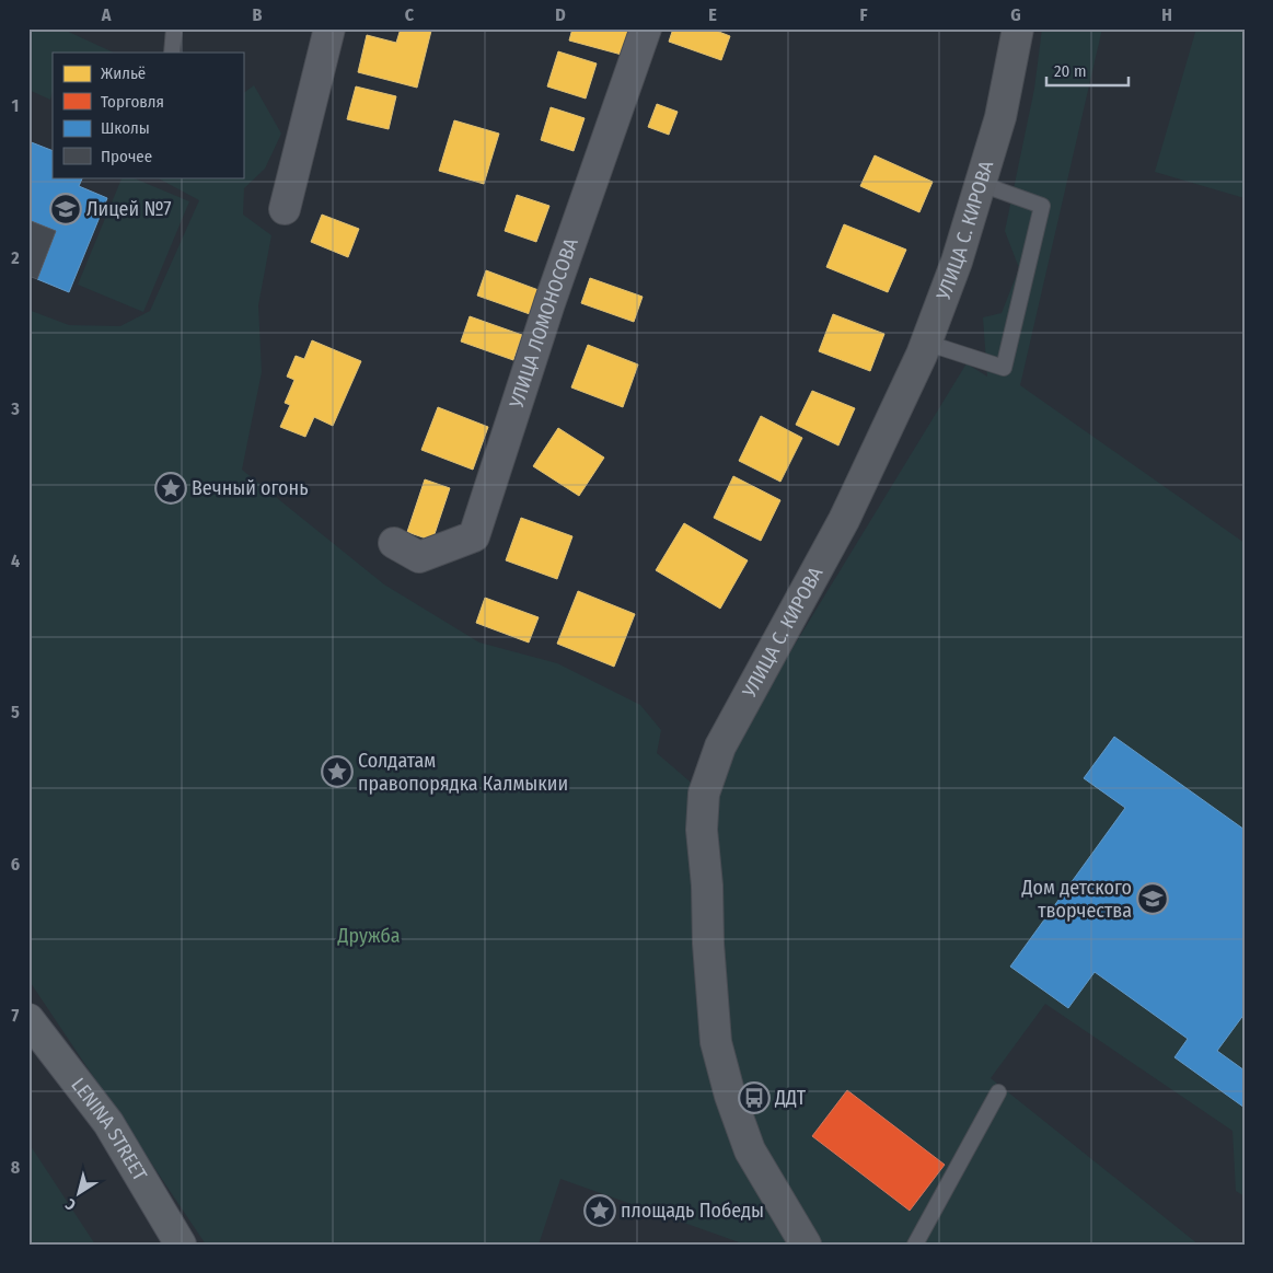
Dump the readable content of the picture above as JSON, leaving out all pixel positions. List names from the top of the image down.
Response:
{
  "streets": {
    "main road": ["УЛИЦА С. КИРОВА", "LENINA STREET"],
    "street": ["УЛИЦА ЛОМОНОСОВА"]
  },
  "parks": ["Дружба"],
  "places": {
    "school or university": ["Лицей №7", "Дом детского творчества"],
    "place": ["Вечный огонь", "Солдатам правопорядка Калмыкии", "площадь Победы"],
    "bus stop": ["ДДТ"]
  },
  "legend": [
    "Жильё",
    "Торговля",
    "Школы",
    "Прочее"
  ],
  "scale_bar": "20 m",
  "north": "bottom left",
  "grid": {
    "columns": [
      "A",
      "B",
      "C",
      "D",
      "E",
      "F",
      "G",
      "H"
    ],
    "rows": [
      "1",
      "2",
      "3",
      "4",
      "5",
      "6",
      "7",
      "8"
    ]
  }
}
